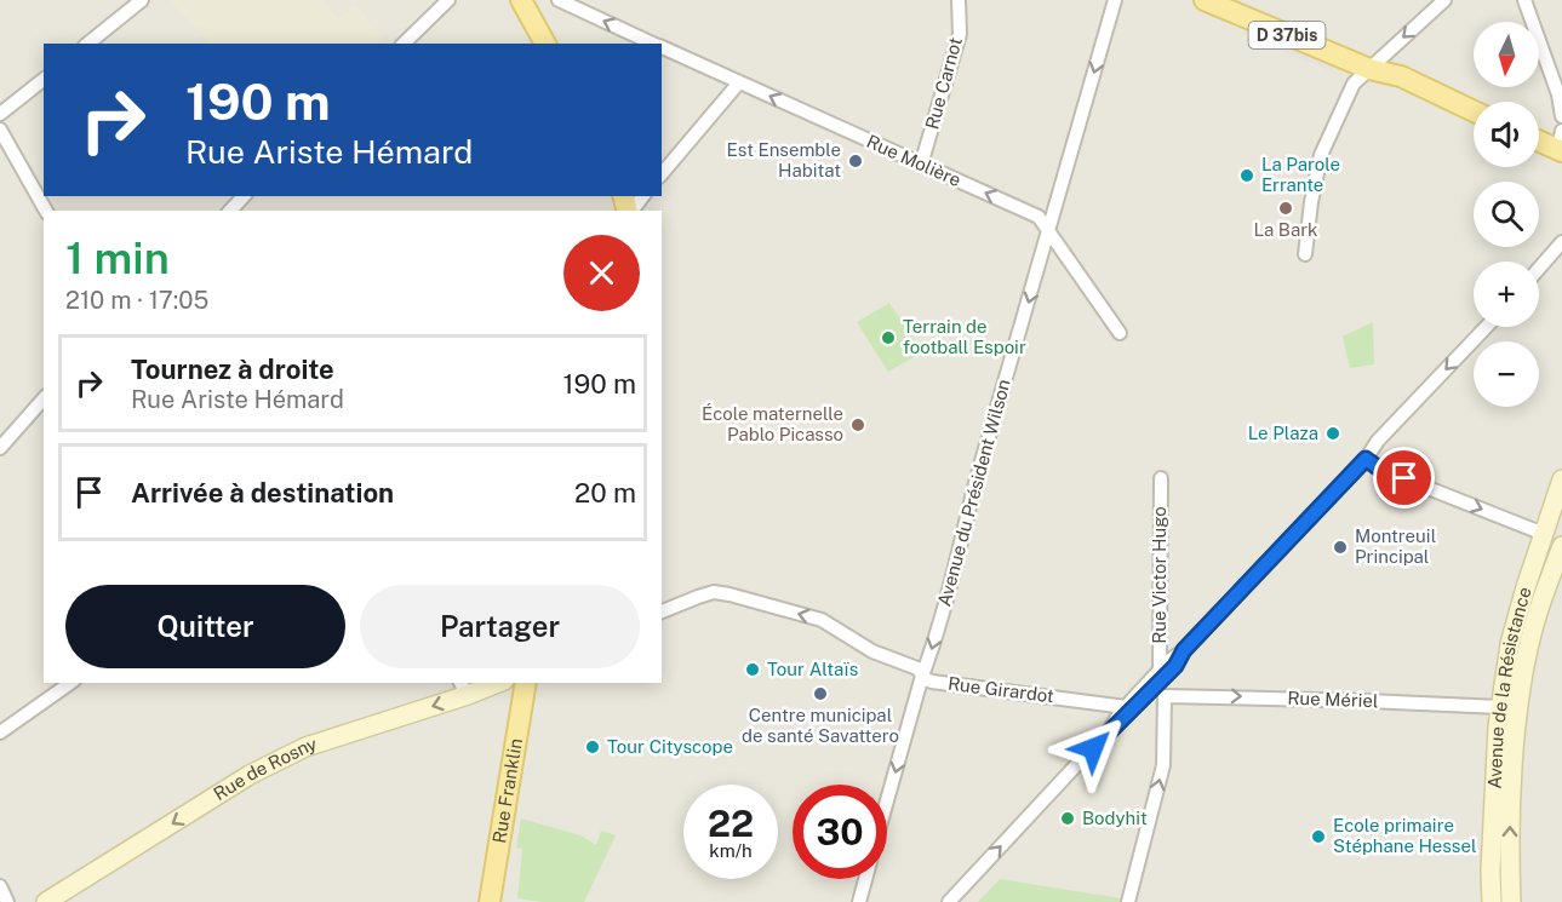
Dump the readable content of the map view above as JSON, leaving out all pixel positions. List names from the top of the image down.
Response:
{
  "streets": {
    "main road": [
      "D 37bis",
      "Avenue de la Résistance",
      "Rue de Rosny",
      "Rue Franklin"
    ],
    "street": [
      "Rue Carnot",
      "Rue Molière",
      "Avenue du Président Wilson",
      "Rue Victor Hugo",
      "Rue Girardot",
      "Rue Mériel"
    ]
  },
  "crossings": [
    ["Rue Carnot", "Rue Molière"],
    ["Rue Molière", "Avenue du Président Wilson"],
    ["Avenue du Président Wilson", "Rue Girardot"],
    ["Avenue de la Résistance", "Rue Mériel"]
  ],
  "one_way": [
    "Rue Molière",
    "Avenue du Président Wilson",
    "Rue Girardot",
    "Rue Mériel",
    "Rue de Rosny"
  ],
  "places": [
    "Est Ensemble Habitat",
    "La Parole Errante",
    "La Bark",
    "Terrain de football Espoir",
    "École maternelle Pablo Picasso",
    "Le Plaza",
    "Montreuil Principal",
    "Tour Altaïs",
    "Centre municipal de santé Savattero",
    "Tour Cityscope",
    "Bodyhit",
    "Ecole primaire Stéphane Hessel"
  ],
  "north": "bottom",
  "page": {
    "map_buttons": ["+", "−"],
    "turn": ["190 m", "Rue Ariste Hémard"],
    "heading": ["1 min", "210 m · 17:05"],
    "list": [
      {
        "name": "Tournez à droite",
        "note": "Rue Ariste Hémard",
        "value": "190 m"
      },
      {
        "name": "Arrivée à destination",
        "value": "20 m"
      }
    ],
    "buttons": ["Quitter", "Partager"],
    "speed": "22 km/h",
    "limit": "30"
  }
}
